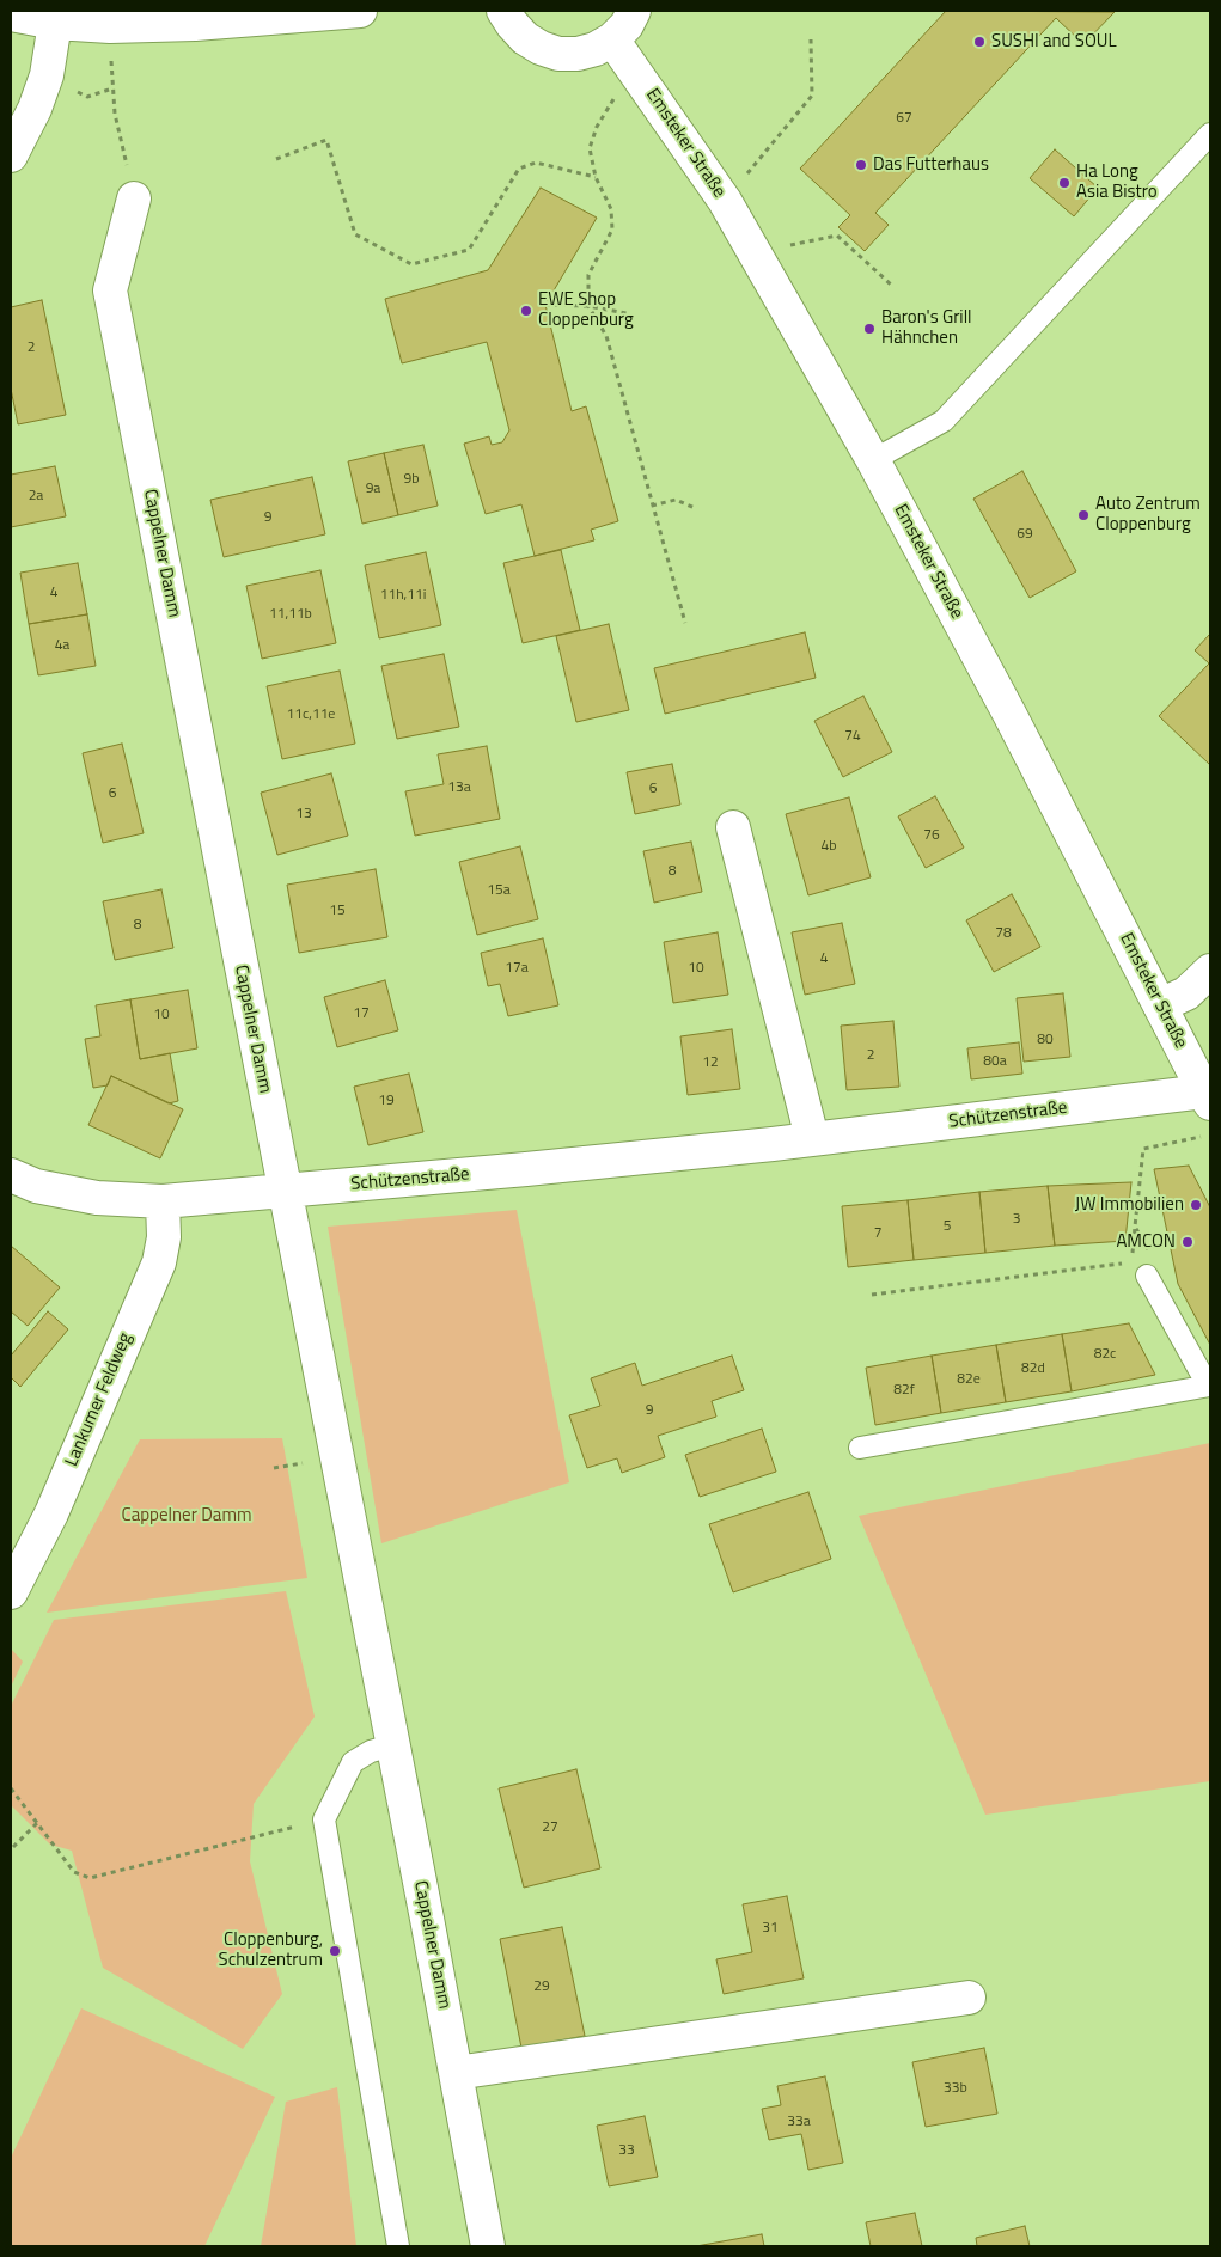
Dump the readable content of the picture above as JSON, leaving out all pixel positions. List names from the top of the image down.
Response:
{
  "streets": {
    "street": [
      "Emsteker Straße",
      "Cappelner Damm",
      "Schützenstraße",
      "Lankumer Feldweg"
    ]
  },
  "crossings": [
    ["Emsteker Straße", "Schützenstraße"],
    ["Cappelner Damm", "Schützenstraße"],
    ["Schützenstraße", "Lankumer Feldweg"]
  ],
  "parks": ["Cappelner Damm"],
  "places": [
    "SUSHI and SOUL",
    "Das Futterhaus",
    "Ha Long Asia Bistro",
    "EWE Shop Cloppenburg",
    "Baron's Grill Hähnchen",
    "Auto Zentrum Cloppenburg",
    "JW Immobilien",
    "AMCON",
    "Cloppenburg, Schulzentrum"
  ],
  "house_numbers": [
    "67",
    "2",
    "9b",
    "9a",
    "2a",
    "9",
    "69",
    "4",
    "11h,11i",
    "11,11b",
    "4a",
    "11c,11e",
    "74",
    "13a",
    "6",
    "6",
    "13",
    "76",
    "4b",
    "8",
    "15a",
    "15",
    "8",
    "78",
    "4",
    "17a",
    "10",
    "17",
    "10",
    "80",
    "2",
    "80a",
    "12",
    "19",
    "3",
    "5",
    "7",
    "82c",
    "82d",
    "82e",
    "82f",
    "9",
    "27",
    "31",
    "29",
    "33b",
    "33a",
    "33"
  ]
}
